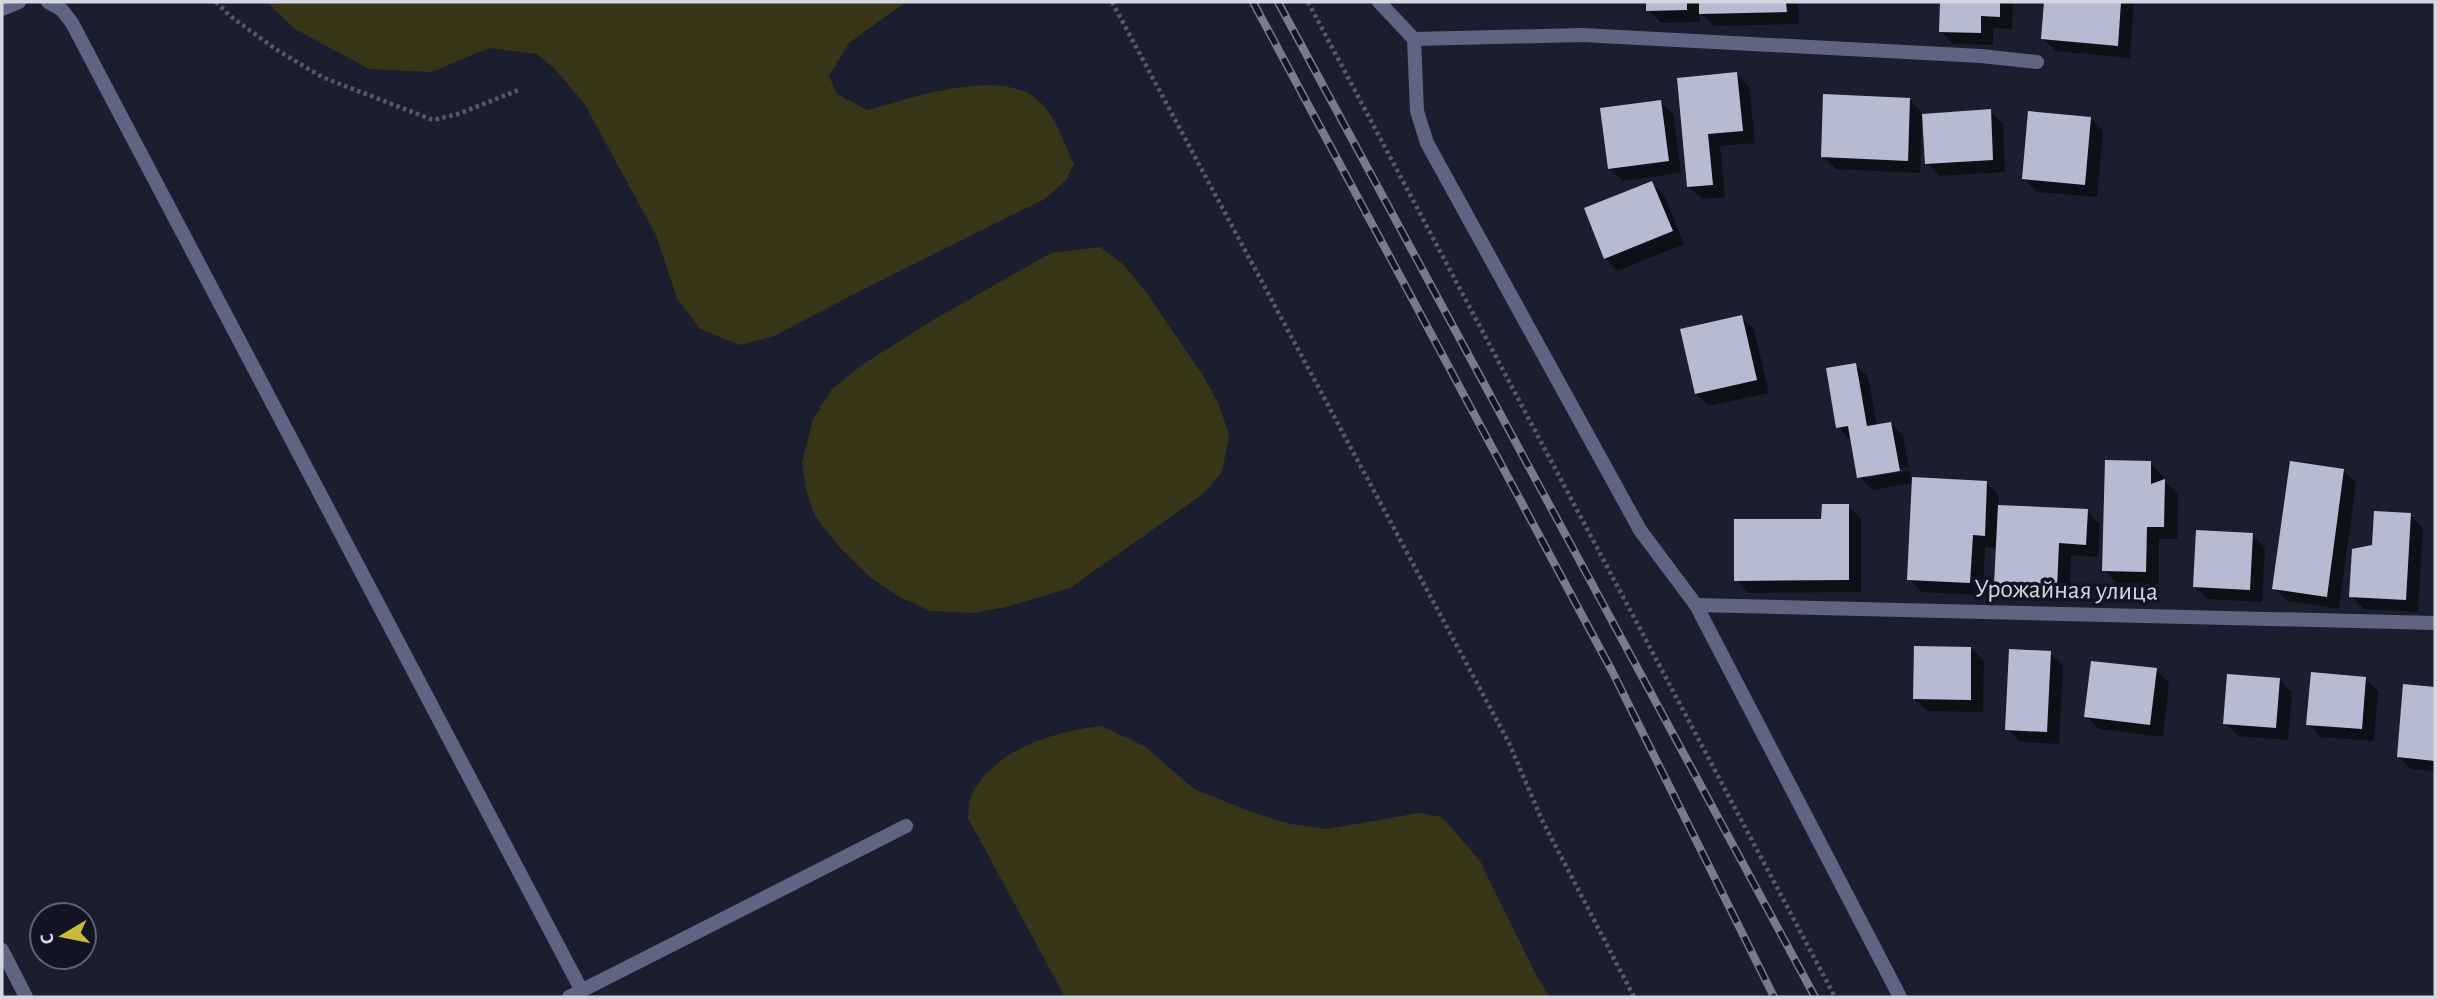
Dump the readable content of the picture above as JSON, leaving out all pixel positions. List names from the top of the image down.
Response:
{
  "streets": {
    "street": ["Урожайная улица"]
  },
  "north": "left"
}
